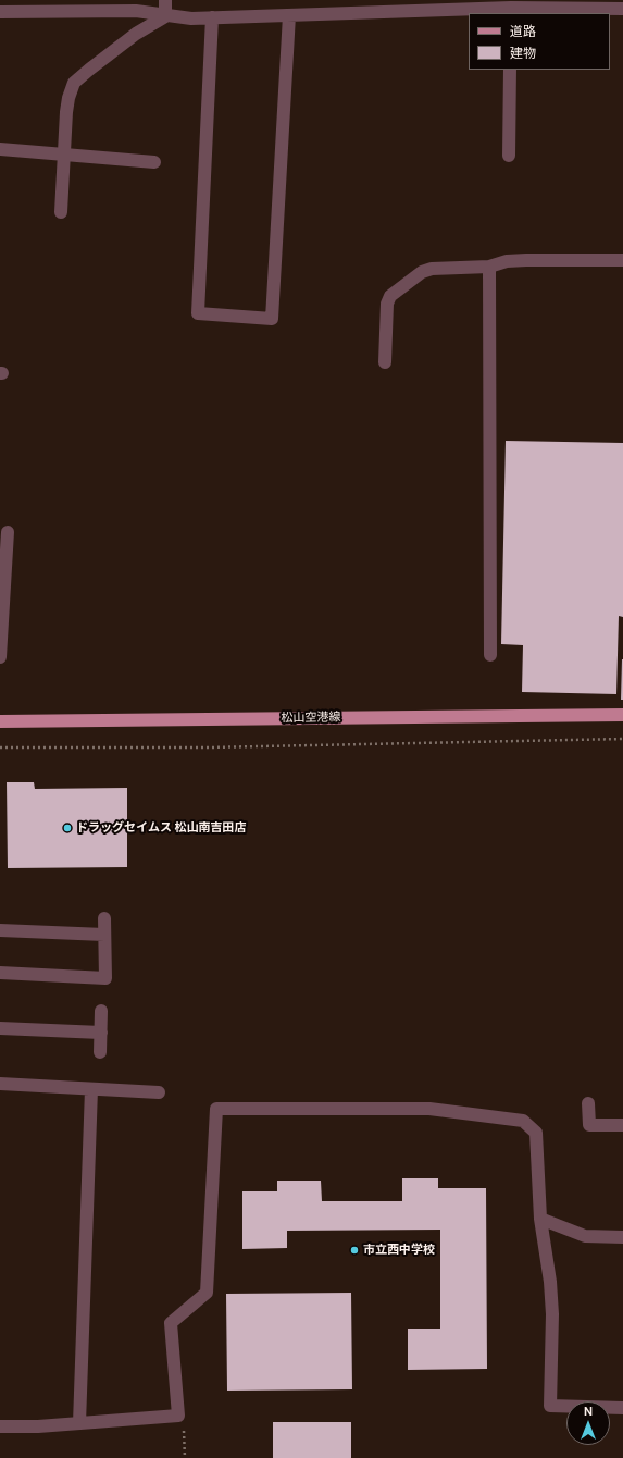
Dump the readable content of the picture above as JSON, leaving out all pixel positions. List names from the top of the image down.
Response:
{
  "streets": {
    "main road": ["松山空港線"]
  },
  "places": ["ドラッグセイムス 松山南吉田店", "市立西中学校"],
  "legend": ["道路", "建物"],
  "north": "top"
}
